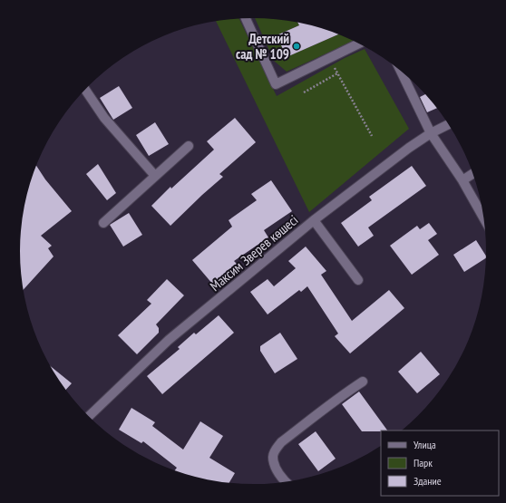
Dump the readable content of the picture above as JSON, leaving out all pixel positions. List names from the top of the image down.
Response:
{
  "streets": {
    "street": ["Максим Зверев көшесі"]
  },
  "places": ["Детский сад № 109"],
  "legend": ["Улица", "Парк", "Здание"]
}
